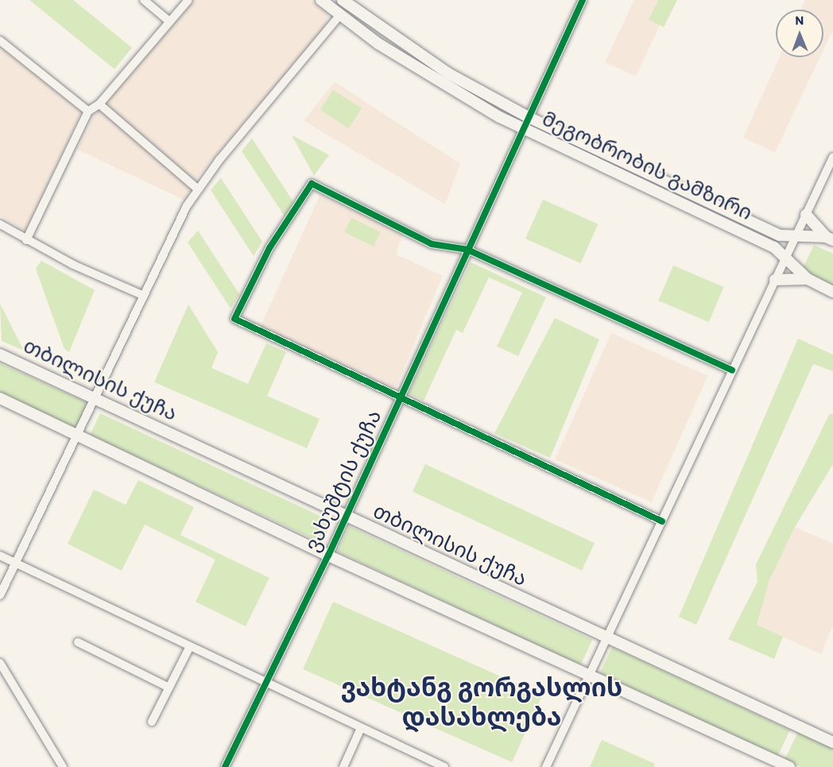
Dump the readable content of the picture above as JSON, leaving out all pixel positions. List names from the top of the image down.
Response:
{
  "streets": {
    "main road": ["მეგობრობის გამზირი", "თბილისის ქუჩა"],
    "street": ["ვახუშტის ქუჩა"]
  },
  "crossings": [
    ["მეგობრობის გამზირი", "ვახუშტის ქუჩა"],
    ["თბილისის ქუჩა", "ვახუშტის ქუჩა"]
  ],
  "districts": ["ვახტანგ გორგასლის დასახლება"],
  "north": "top"
}
